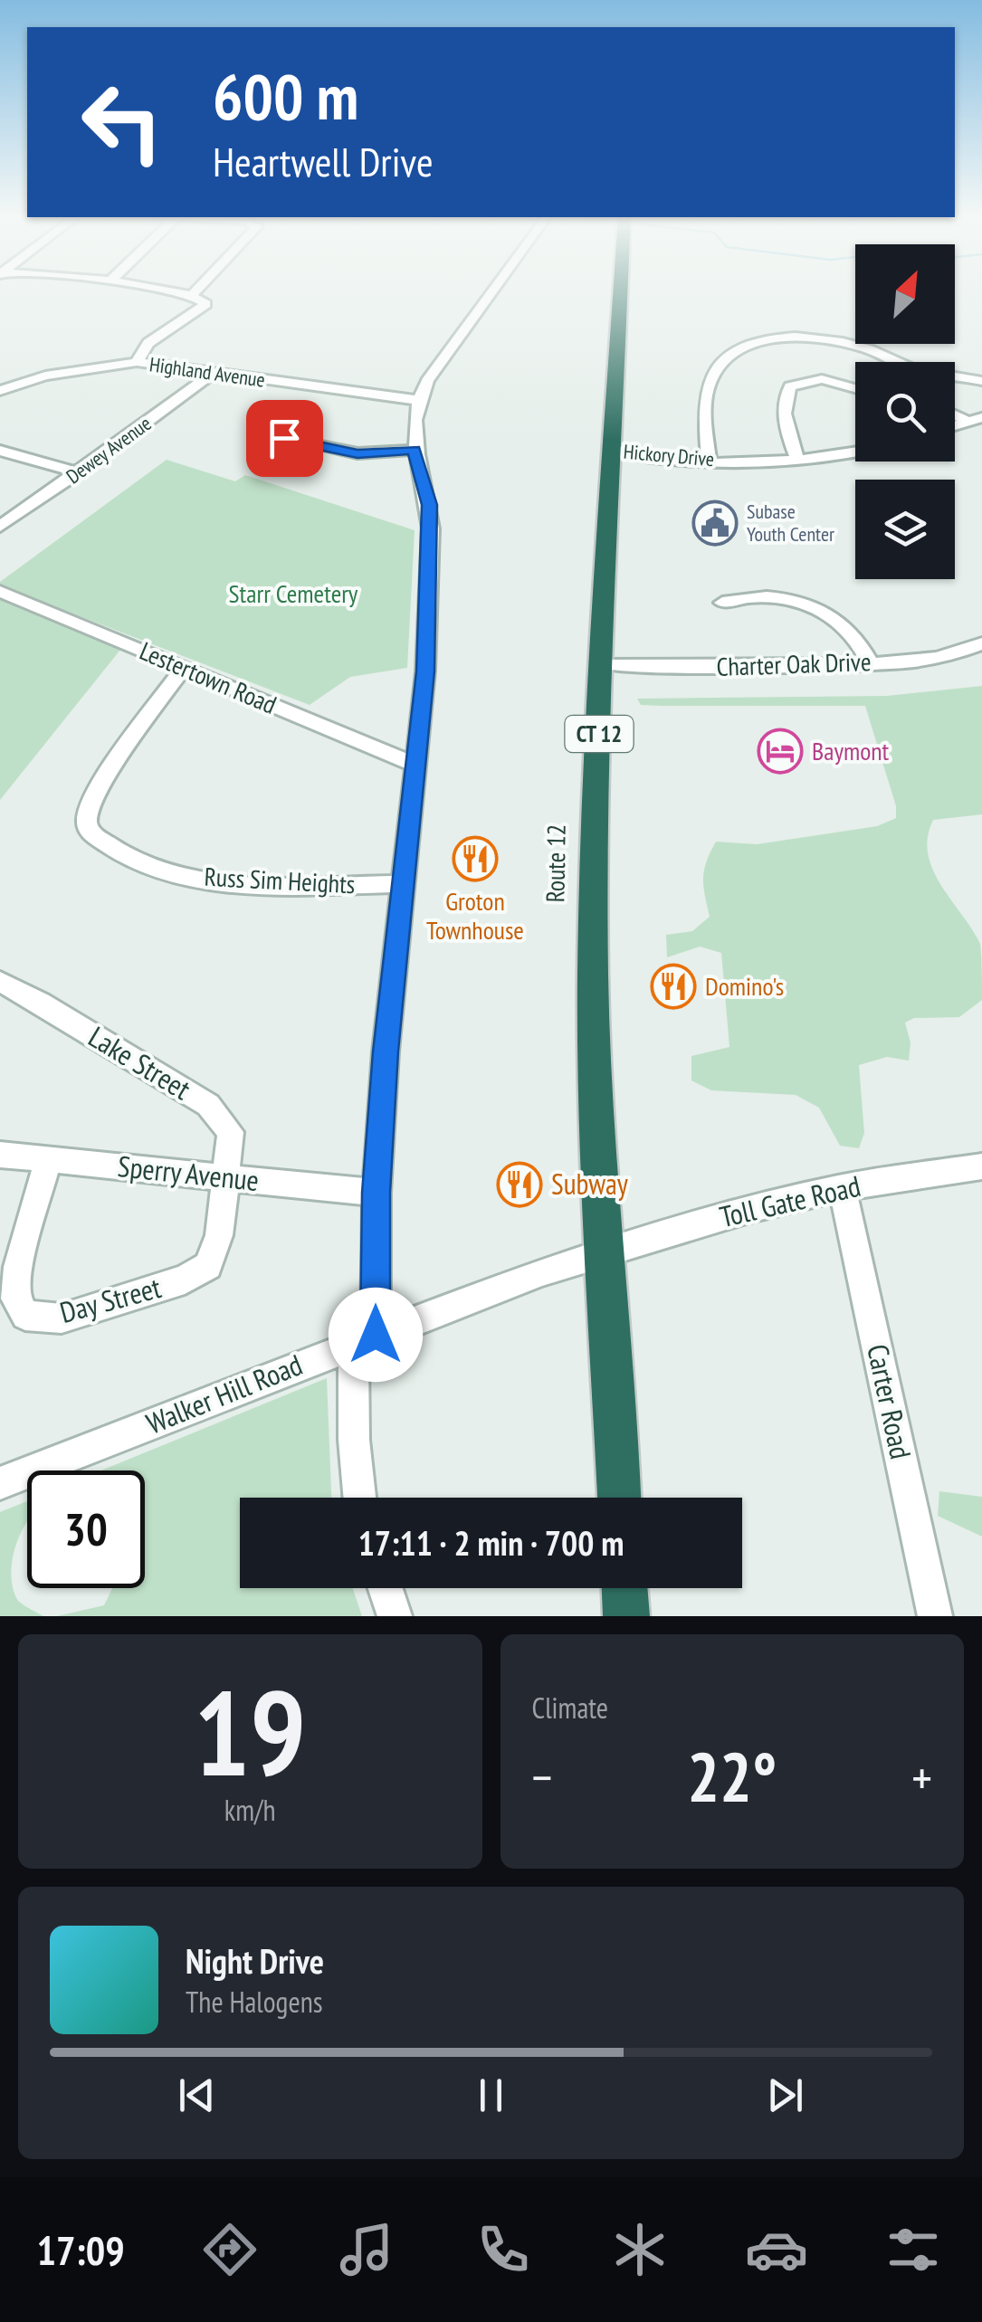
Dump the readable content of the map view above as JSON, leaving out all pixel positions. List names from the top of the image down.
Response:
{
  "streets": {
    "highway": ["CT 12", "Route 12"],
    "street": [
      "Highland Avenue",
      "Dewey Avenue",
      "Hickory Drive",
      "Charter Oak Drive",
      "Lestertown Road",
      "Russ Sim Heights",
      "Lake Street",
      "Sperry Avenue",
      "Toll Gate Road",
      "Day Street",
      "Walker Hill Road",
      "Carter Road"
    ]
  },
  "crossings": [
    ["Highland Avenue", "Dewey Avenue"],
    ["Hickory Drive", "Route 12"],
    ["Charter Oak Drive", "Route 12"],
    ["Lestertown Road", "Russ Sim Heights"],
    ["Route 12", "Toll Gate Road"],
    ["Route 12", "Walker Hill Road"],
    ["Lake Street", "Sperry Avenue"],
    ["Lake Street", "Day Street"],
    ["Sperry Avenue", "Day Street"],
    ["Toll Gate Road", "Walker Hill Road"],
    ["Toll Gate Road", "Carter Road"]
  ],
  "parks": ["Starr Cemetery"],
  "places": {
    "public building": ["Subase Youth Center"],
    "hotel": ["Baymont"],
    "restaurant": ["Groton Townhouse", "Domino's", "Subway"]
  },
  "north": "top right",
  "page": {
    "turn": ["600 m", "Heartwell Drive"],
    "limit": "30",
    "trip": "17:11 · 2 min · 700 m",
    "tile": [
      ["19", "km/h"],
      "Climate"
    ],
    "heat": ["−", "22°", "+"],
    "song": ["Night Drive", "The Halogens"],
    "tabs": "17:09"
  }
}
